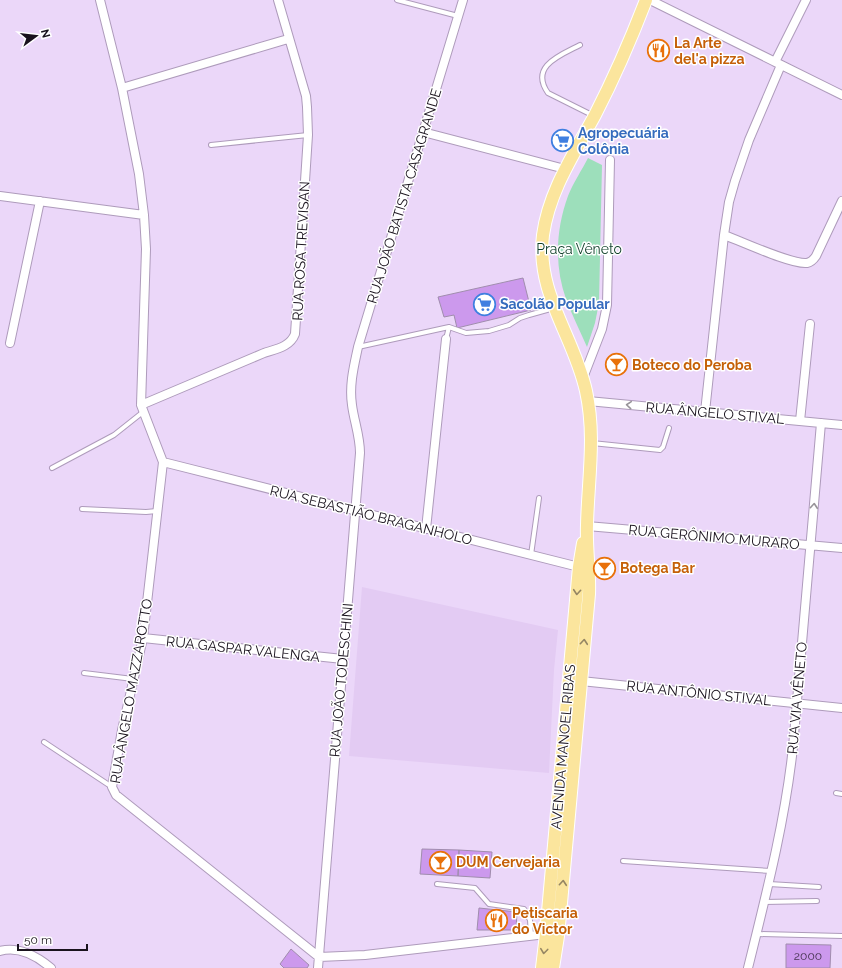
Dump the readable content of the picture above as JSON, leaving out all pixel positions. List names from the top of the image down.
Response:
{
  "streets": {
    "main road": ["AVENIDA MANOEL RIBAS"],
    "street": [
      "RUA JOÃO BATISTA CASAGRANDE",
      "RUA ROSA TREVISAN",
      "RUA ÂNGELO STIVAL",
      "RUA SEBASTIÃO BRAGANHOLO",
      "RUA GERÔNIMO MURARO",
      "RUA GASPAR VALENGA",
      "RUA JOÃO TODESCHINI",
      "RUA ÂNGELO MAZZAROTTO",
      "RUA ANTÔNIO STIVAL",
      "RUA VIA VÊNETO"
    ]
  },
  "crossings": [
    ["RUA JOÃO BATISTA CASAGRANDE", "RUA JOÃO TODESCHINI"],
    ["RUA ROSA TREVISAN", "RUA ÂNGELO MAZZAROTTO"],
    ["RUA ÂNGELO STIVAL", "RUA VIA VÊNETO"],
    ["RUA ÂNGELO STIVAL", "AVENIDA MANOEL RIBAS"],
    ["RUA SEBASTIÃO BRAGANHOLO", "RUA JOÃO TODESCHINI"],
    ["RUA SEBASTIÃO BRAGANHOLO", "RUA ÂNGELO MAZZAROTTO"],
    ["RUA SEBASTIÃO BRAGANHOLO", "AVENIDA MANOEL RIBAS"],
    ["RUA GERÔNIMO MURARO", "RUA VIA VÊNETO"],
    ["RUA GERÔNIMO MURARO", "AVENIDA MANOEL RIBAS"],
    ["RUA GASPAR VALENGA", "RUA JOÃO TODESCHINI"],
    ["RUA GASPAR VALENGA", "RUA ÂNGELO MAZZAROTTO"],
    ["RUA JOÃO TODESCHINI", "RUA ÂNGELO MAZZAROTTO"],
    ["RUA ANTÔNIO STIVAL", "RUA VIA VÊNETO"],
    ["RUA ANTÔNIO STIVAL", "AVENIDA MANOEL RIBAS"]
  ],
  "one_way": ["RUA ÂNGELO STIVAL"],
  "parks": ["Praça Vêneto"],
  "places": {
    "restaurant": ["La Arte del'a pizza", "Petiscaria do Victor"],
    "supermarket": ["Agropecuária Colônia", "Sacolão Popular"],
    "bar": ["Boteco do Peroba", "Botega Bar", "DUM Cervejaria"]
  },
  "house_numbers": ["2000"],
  "scale_bar": "50 m",
  "north": "right"
}
